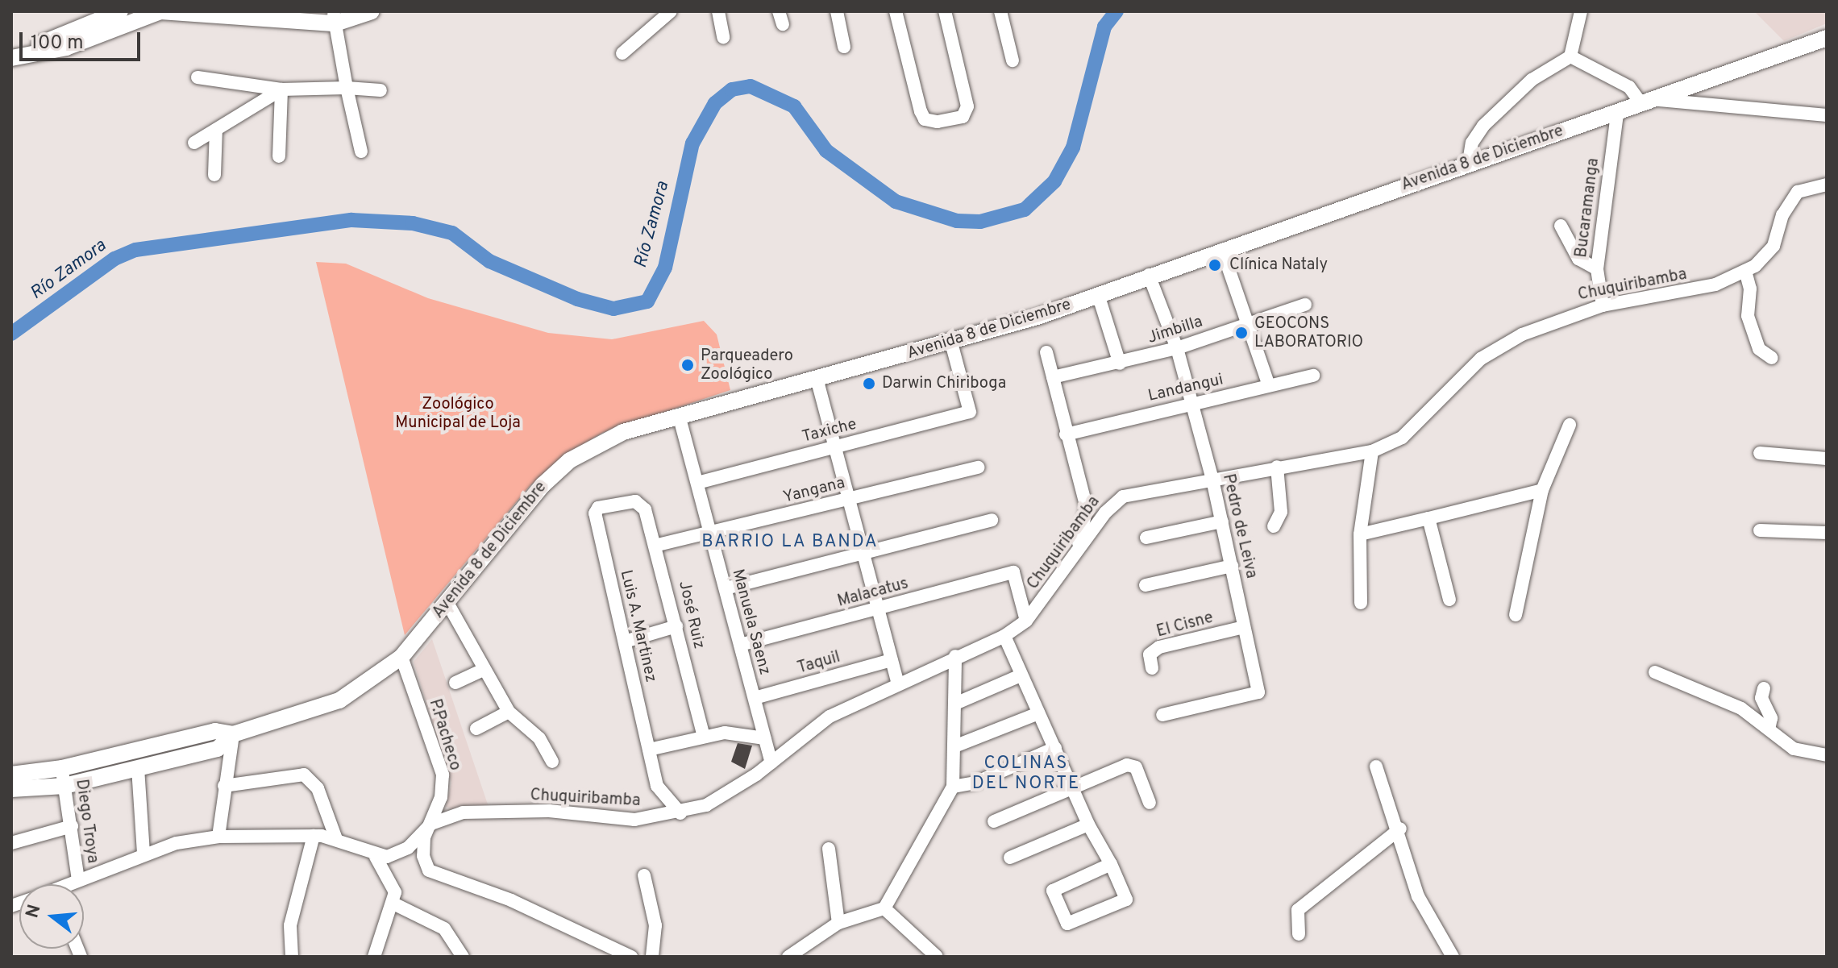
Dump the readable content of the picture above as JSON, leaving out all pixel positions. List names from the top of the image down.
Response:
{
  "streets": {
    "main road": ["Avenida 8 de Diciembre"],
    "street": [
      "Bucaramanga",
      "Chuquiribamba",
      "Jimbilla",
      "Landangui",
      "Taxiche",
      "Yangana",
      "Pedro de Leiva",
      "Malacatus",
      "José Ruiz",
      "Manuela Saenz",
      "El Cisne",
      "Luis A. Martinez",
      "Taquil",
      "P.Pacheco",
      "Diego Troya"
    ]
  },
  "crossings": [
    ["Avenida 8 de Diciembre", "Bucaramanga"],
    ["Avenida 8 de Diciembre", "Taxiche"],
    ["Avenida 8 de Diciembre", "Pedro de Leiva"],
    ["Avenida 8 de Diciembre", "Manuela Saenz"],
    ["Avenida 8 de Diciembre", "P.Pacheco"],
    ["Avenida 8 de Diciembre", "Diego Troya"],
    ["Bucaramanga", "Chuquiribamba"],
    ["Chuquiribamba", "Pedro de Leiva"],
    ["Chuquiribamba", "Malacatus"],
    ["Chuquiribamba", "Manuela Saenz"],
    ["Chuquiribamba", "Luis A. Martinez"],
    ["Chuquiribamba", "P.Pacheco"],
    ["Jimbilla", "Pedro de Leiva"],
    ["Landangui", "Pedro de Leiva"],
    ["Taxiche", "Manuela Saenz"],
    ["Yangana", "José Ruiz"],
    ["Yangana", "Manuela Saenz"],
    ["Pedro de Leiva", "El Cisne"],
    ["Malacatus", "Manuela Saenz"],
    ["José Ruiz", "Luis A. Martinez"],
    ["Manuela Saenz", "Taquil"]
  ],
  "districts": ["BARRIO LA BANDA", "COLINAS DEL NORTE"],
  "water": ["Río Zamora"],
  "parks": ["Zoológico Municipal de Loja"],
  "places": [
    "Clínica Nataly",
    "GEOCONS LABORATORIO",
    "Parqueadero Zoológico",
    "Darwin Chiriboga"
  ],
  "scale_bar": "100 m",
  "north": "left"
}
